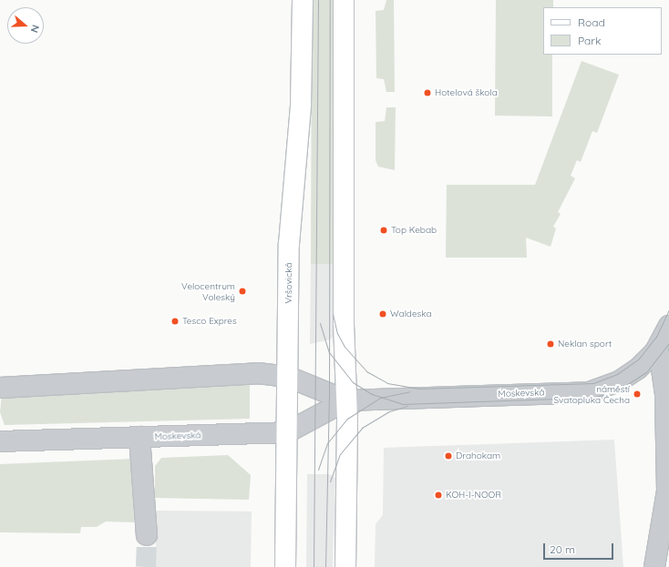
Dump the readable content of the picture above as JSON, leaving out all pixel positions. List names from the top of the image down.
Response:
{
  "streets": {
    "main road": ["Vršovická"],
    "street": ["Moskevská"]
  },
  "crossings": [
    ["Vršovická", "Moskevská"]
  ],
  "places": [
    "Hotelová škola",
    "Top Kebab",
    "Velocentrum Voleský",
    "Waldeska",
    "Tesco Expres",
    "Neklan sport",
    "náměstí Svatopluka Čecha",
    "Drahokam",
    "KOH-I-NOOR"
  ],
  "legend": ["Road", "Park"],
  "scale_bar": "20 m",
  "north": "right"
}
